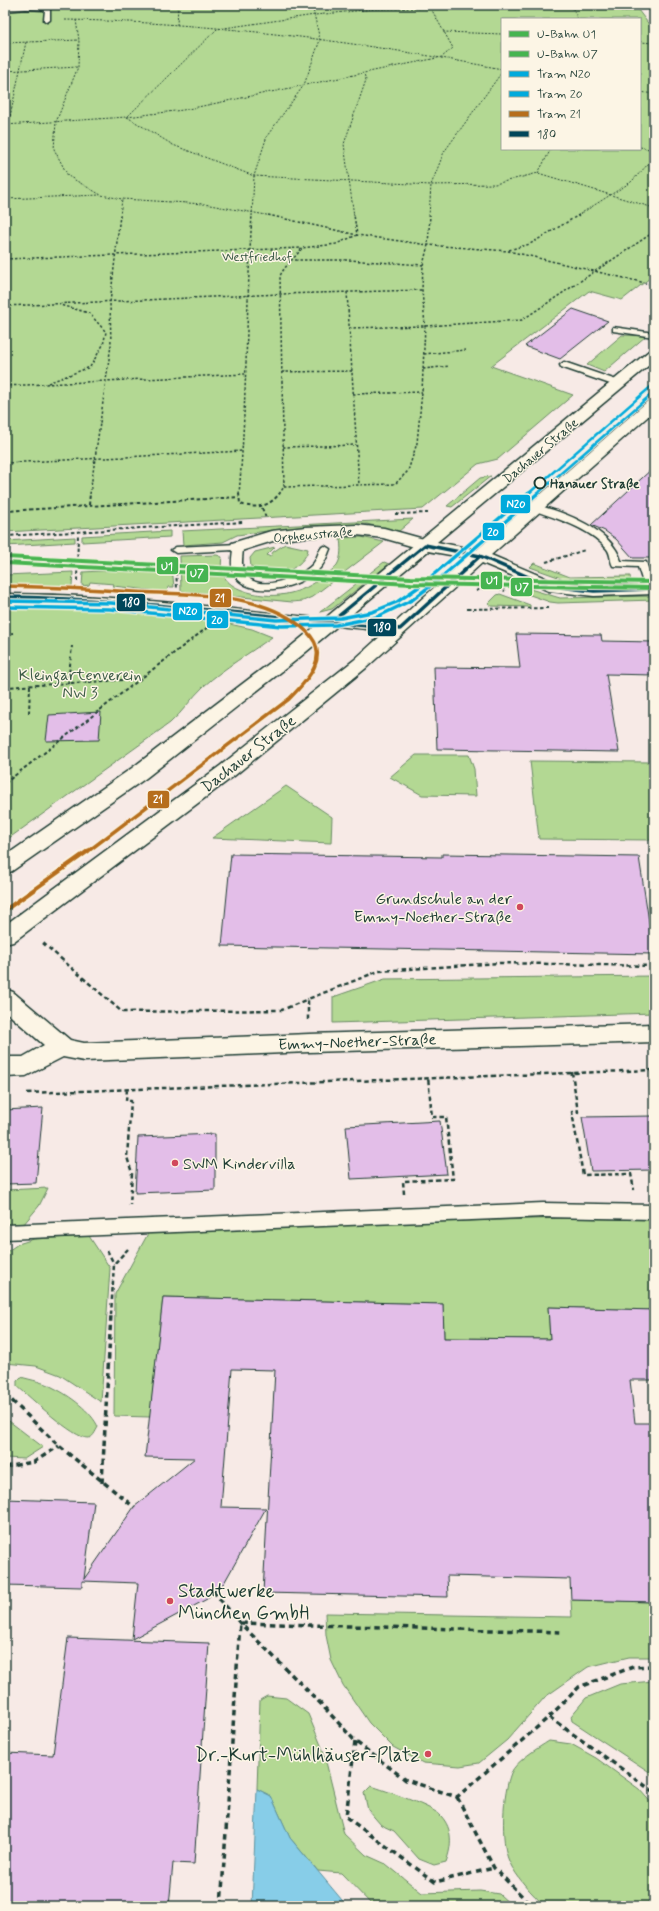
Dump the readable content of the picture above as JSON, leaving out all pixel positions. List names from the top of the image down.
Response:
{
  "streets": {
    "main road": ["Dachauer Straße", "Orpheusstraße", "Emmy-Noether-Straße"]
  },
  "crossings": [
    ["Dachauer Straße", "Orpheusstraße"]
  ],
  "parks": ["Westfriedhof", "Kleingartenverein NW 3"],
  "places": [
    "Hanauer Straße",
    "Grundschule an der Emmy-Noether-Straße",
    "SWM Kindervilla",
    "Stadtwerke München GmbH",
    "Dr.-Kurt-Mühlhäuser-Platz"
  ],
  "lines": [
    "tram line N20",
    "tram line 20",
    "transit line 180",
    "metro line U1",
    "metro line U7",
    "tram line 21"
  ],
  "legend": [
    "U-Bahn U1",
    "U-Bahn U7",
    "Tram N20",
    "Tram 20",
    "Tram 21",
    "180"
  ]
}
